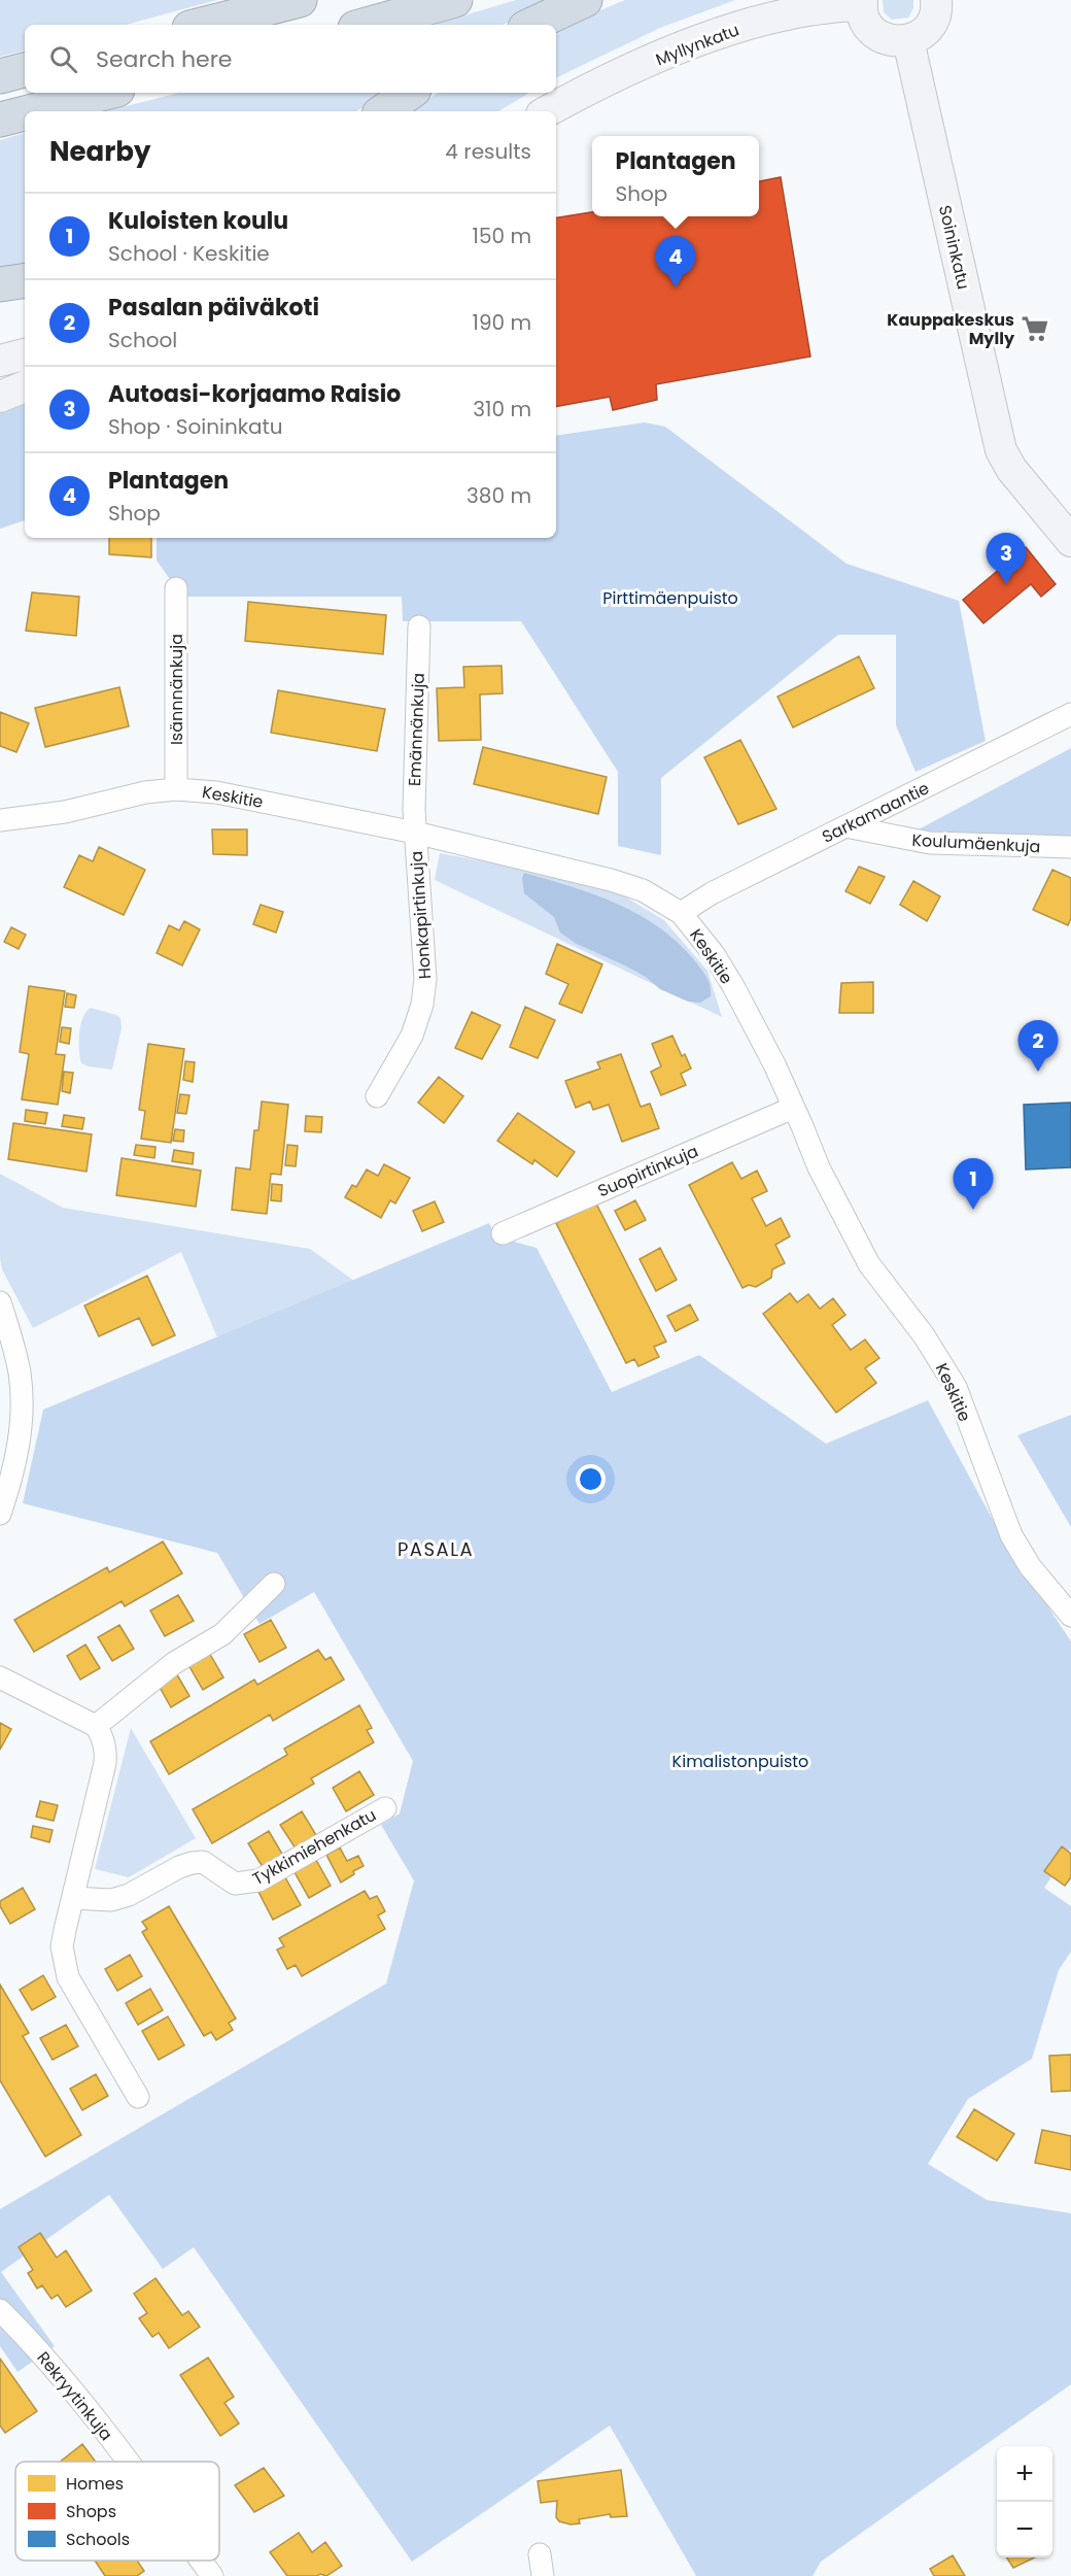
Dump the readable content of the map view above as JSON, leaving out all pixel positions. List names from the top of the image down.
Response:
{
  "streets": {
    "street": [
      "Myllynkatu",
      "Soininkatu",
      "Isännnänkuja",
      "Emännänkuja",
      "Keskitie",
      "Sarkamaantie",
      "Koulumäenkuja",
      "Honkapirtinkuja",
      "Suopirtinkuja",
      "Tykkimiehenkatu",
      "Rekryytinkuja"
    ]
  },
  "crossings": [
    ["Isännnänkuja", "Keskitie"],
    ["Emännänkuja", "Keskitie"],
    ["Emännänkuja", "Honkapirtinkuja"],
    ["Keskitie", "Sarkamaantie"],
    ["Keskitie", "Honkapirtinkuja"],
    ["Keskitie", "Suopirtinkuja"],
    ["Sarkamaantie", "Koulumäenkuja"]
  ],
  "districts": ["PASALA"],
  "parks": ["Pirttimäenpuisto", "Kimalistonpuisto"],
  "places": {
    "supermarket": ["Kauppakeskus Mylly"]
  },
  "legend": ["Homes", "Shops", "Schools"],
  "page": {
    "search": "Search here",
    "heading": ["Nearby", "4 results"],
    "popup": ["Plantagen", "Shop"],
    "list": [
      {
        "mark": "1",
        "name": "Kuloisten koulu",
        "note": "School · Keskitie",
        "value": "150 m"
      },
      {
        "mark": "2",
        "name": "Pasalan päiväkoti",
        "note": "School",
        "value": "190 m"
      },
      {
        "mark": "3",
        "name": "Autoasi-korjaamo Raisio",
        "note": "Shop · Soininkatu",
        "value": "310 m"
      },
      {
        "mark": "4",
        "name": "Plantagen",
        "note": "Shop",
        "value": "380 m"
      }
    ],
    "pins": [
      "4",
      "3",
      "2",
      "1"
    ],
    "map_buttons": ["+", "−"]
  }
}
